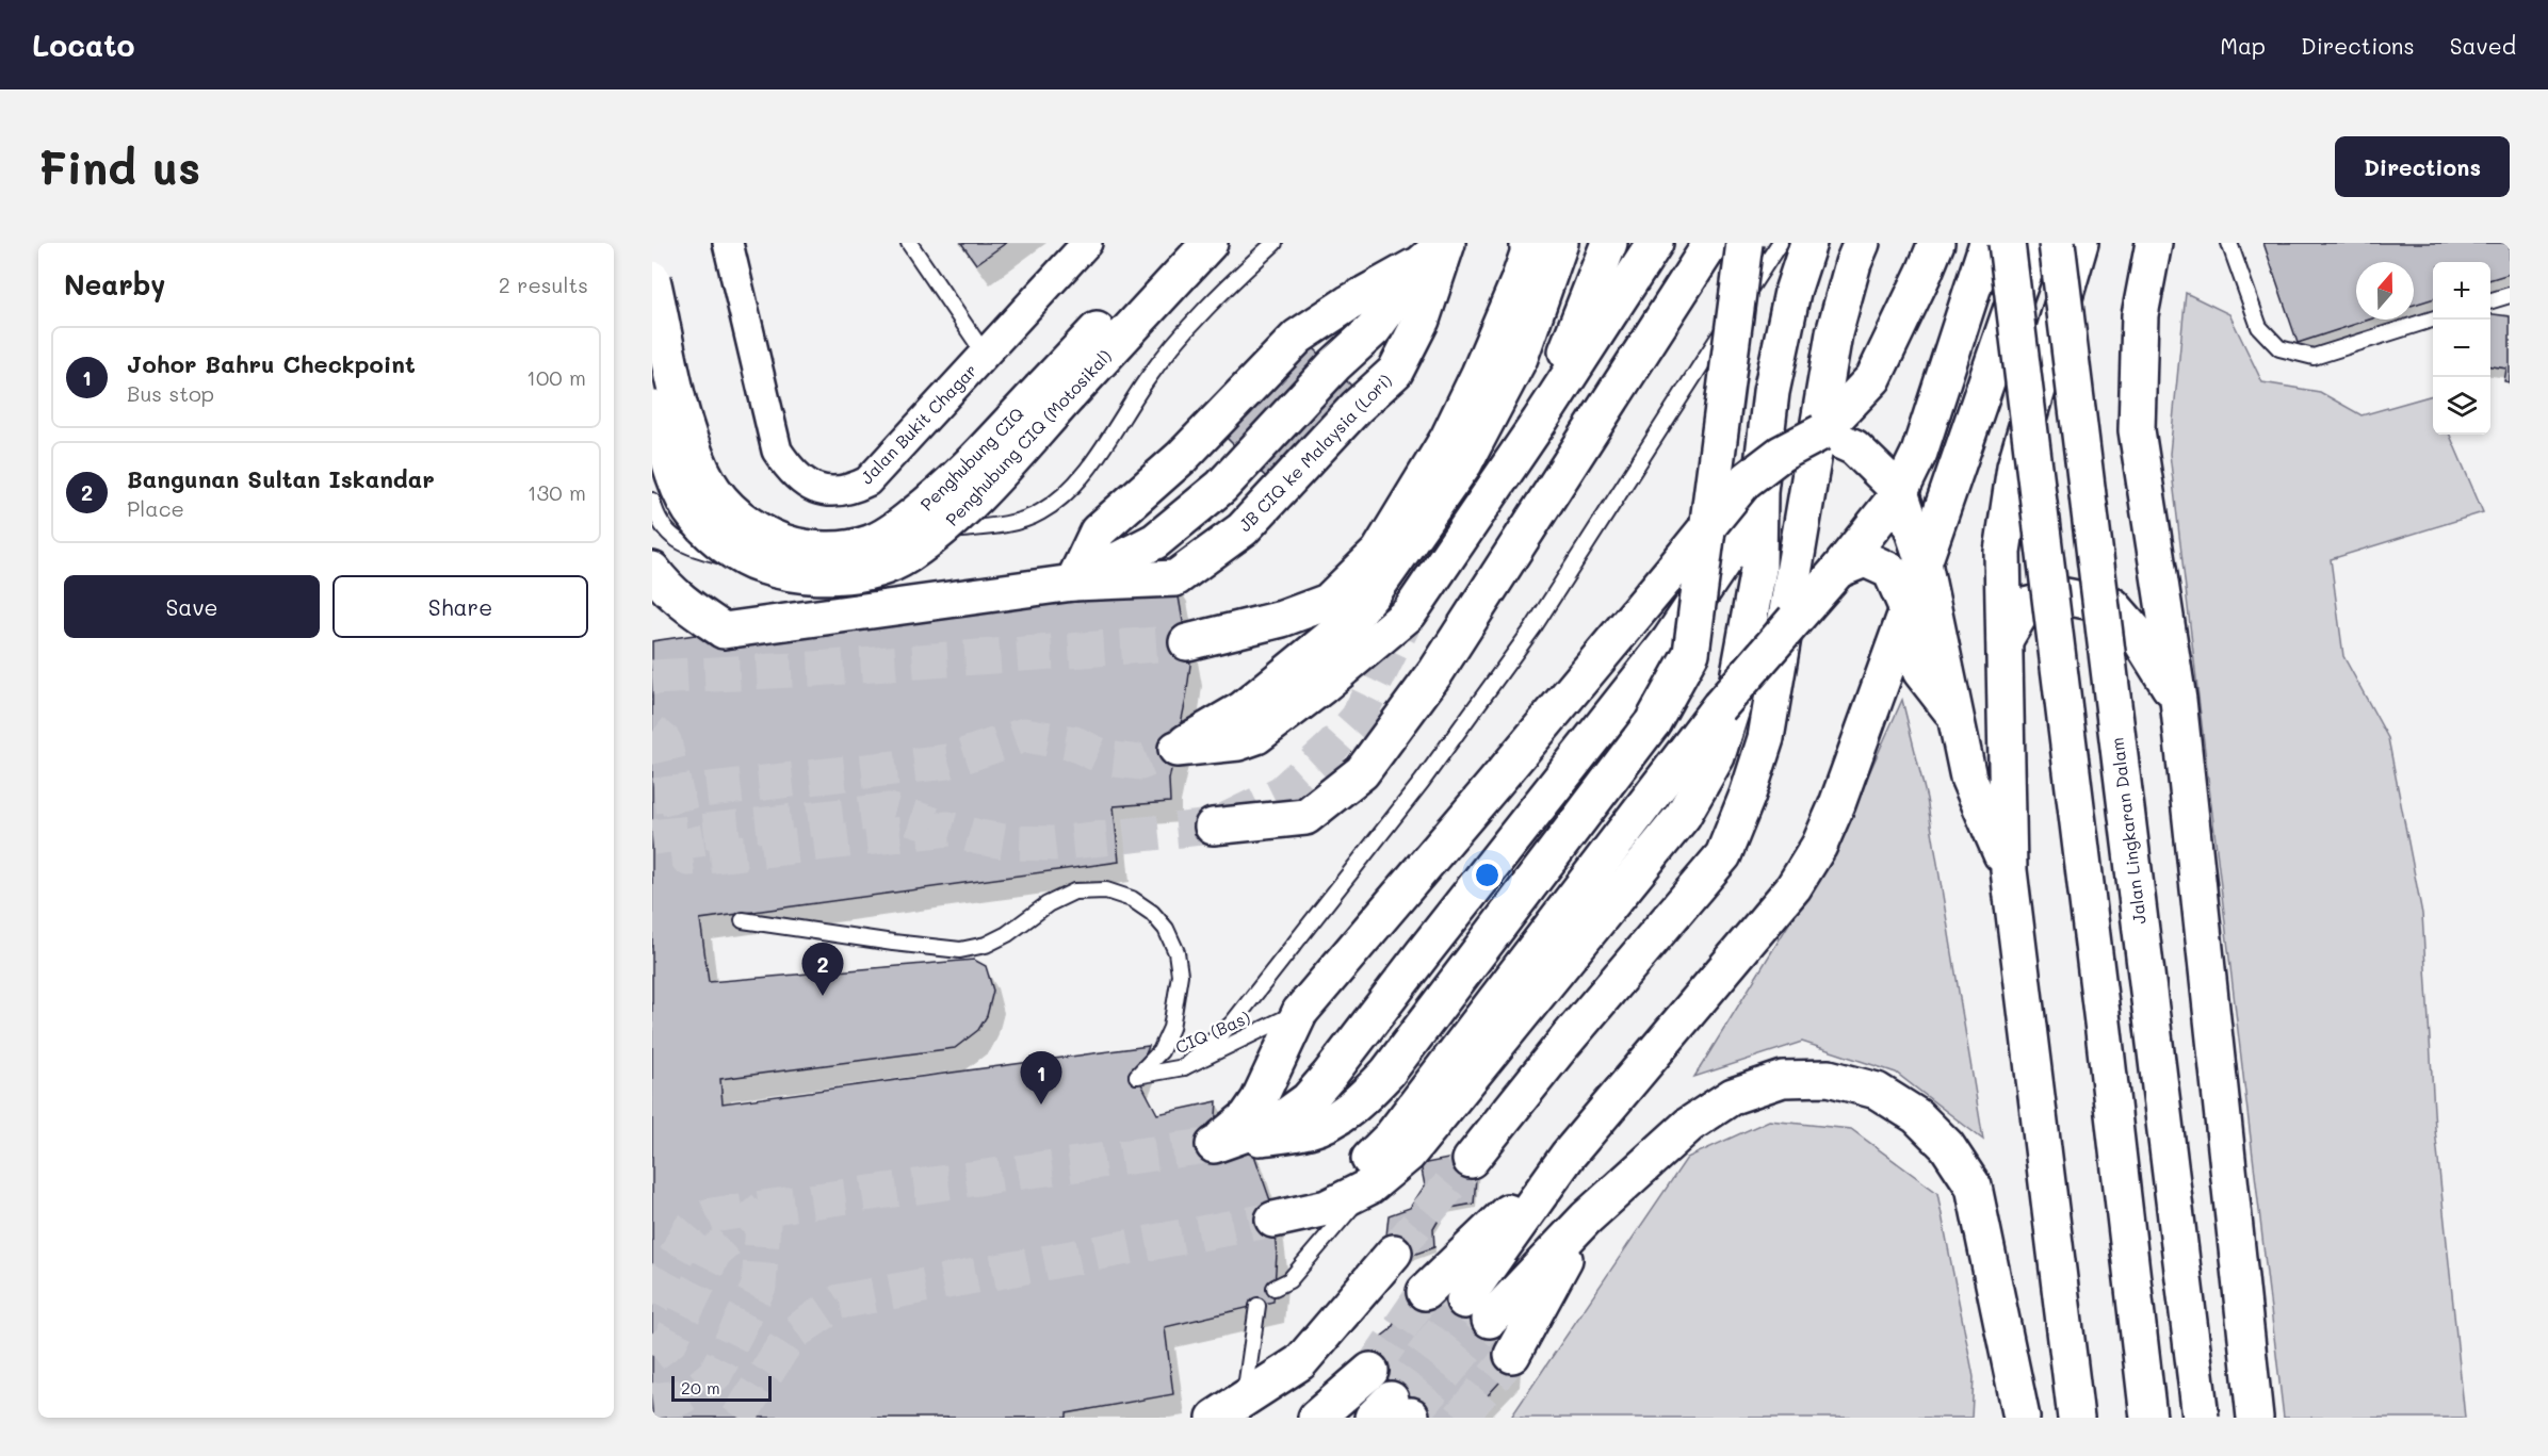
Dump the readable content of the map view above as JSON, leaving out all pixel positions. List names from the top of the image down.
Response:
{
  "streets": {
    "main road": [
      "Penghubung CIQ (Motosikal)",
      "JB CIQ ke Malaysia (Lori)",
      "Penghubung CIQ",
      "Jalan Lingkaran Dalam"
    ],
    "street": ["Jalan Bukit Chagar"],
    "lane": ["CIQ (Bas)"]
  },
  "crossings": [
    ["Penghubung CIQ (Motosikal)", "Penghubung CIQ"]
  ],
  "scale_bar": "20 m",
  "north": "top",
  "page": {
    "header": "Locato",
    "nav": ["Map", "Directions", "Saved"],
    "buttons": [
      "Directions",
      ["Save", "Share"]
    ],
    "title": "Find us",
    "heading": ["Nearby", "2 results"],
    "map_buttons": ["+", "−"],
    "list": [
      {
        "mark": "1",
        "name": "Johor Bahru Checkpoint",
        "note": "Bus stop",
        "value": "100 m"
      },
      {
        "mark": "2",
        "name": "Bangunan Sultan Iskandar",
        "note": "Place",
        "value": "130 m"
      }
    ],
    "pins": ["2", "1"],
    "scale": "20 m"
  }
}
